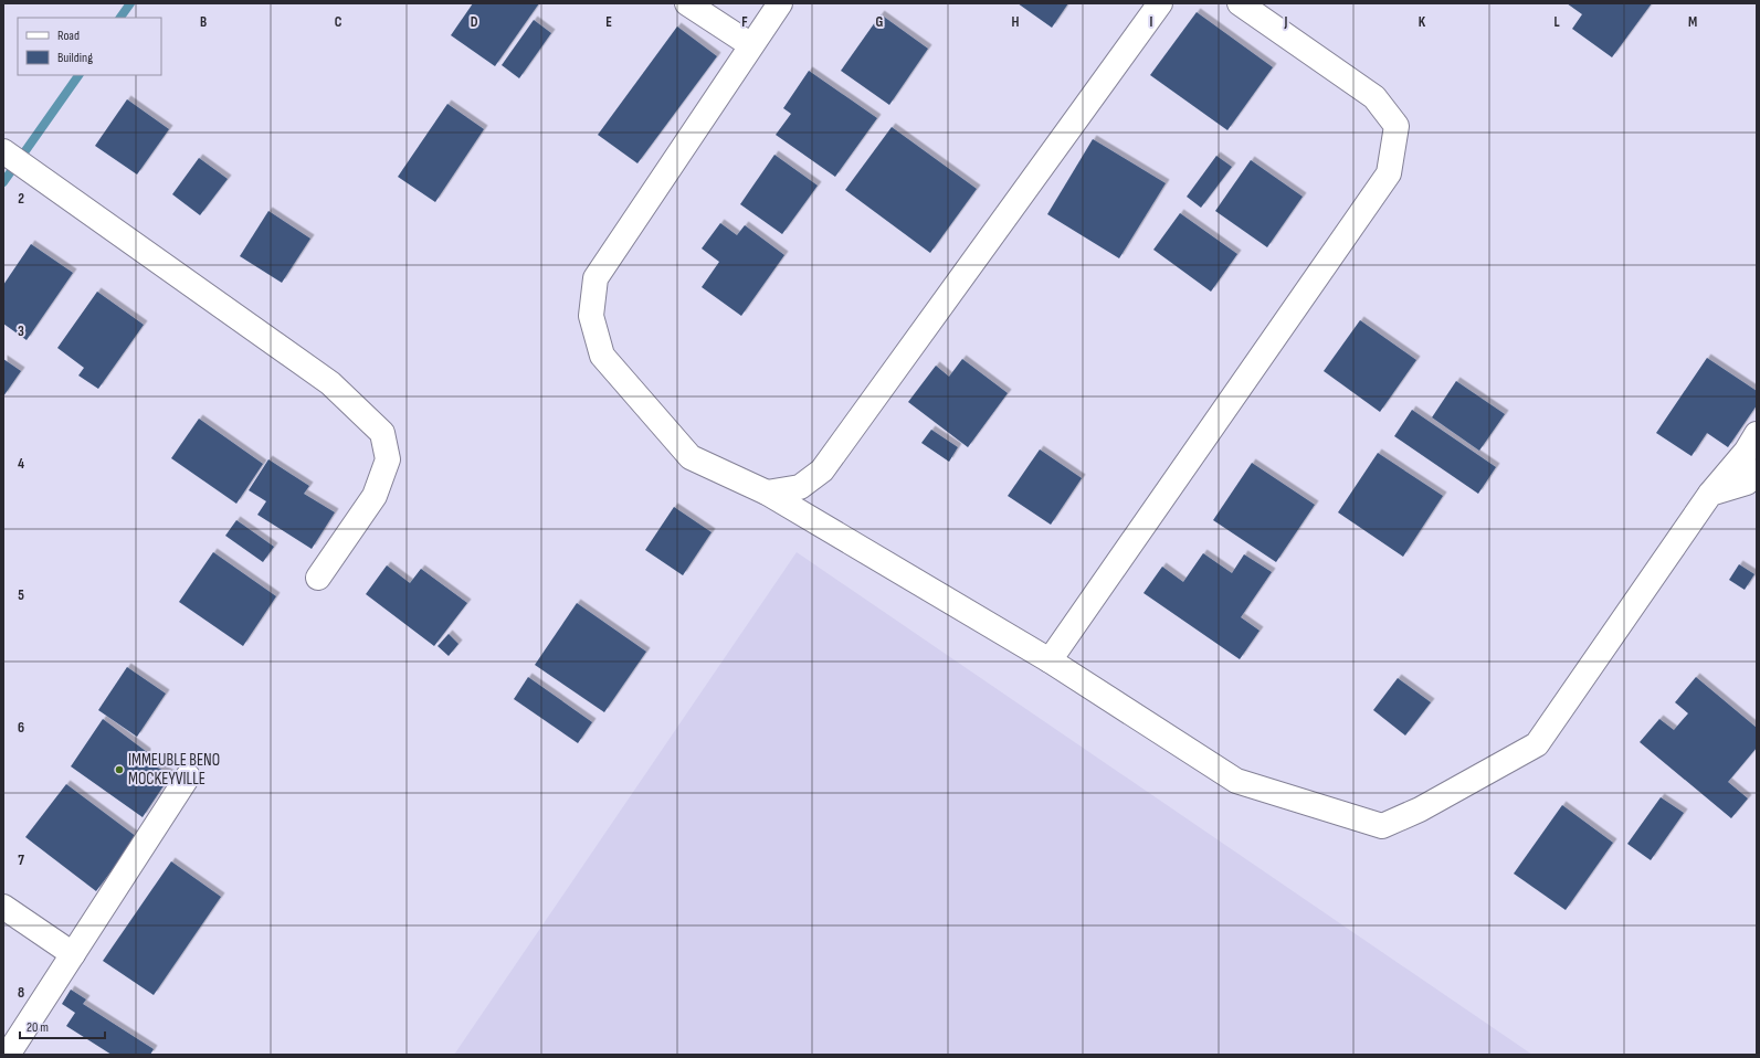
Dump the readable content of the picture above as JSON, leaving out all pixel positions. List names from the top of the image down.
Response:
{
  "places": ["IMMEUBLE BENO MOCKEYVILLE"],
  "legend": ["Road", "Building"],
  "scale_bar": "20 m",
  "grid": {
    "columns": [
      "B",
      "C",
      "D",
      "E",
      "F",
      "G",
      "H",
      "I",
      "J",
      "K",
      "L",
      "M"
    ],
    "rows": [
      "2",
      "3",
      "4",
      "5",
      "6",
      "7",
      "8"
    ]
  }
}
